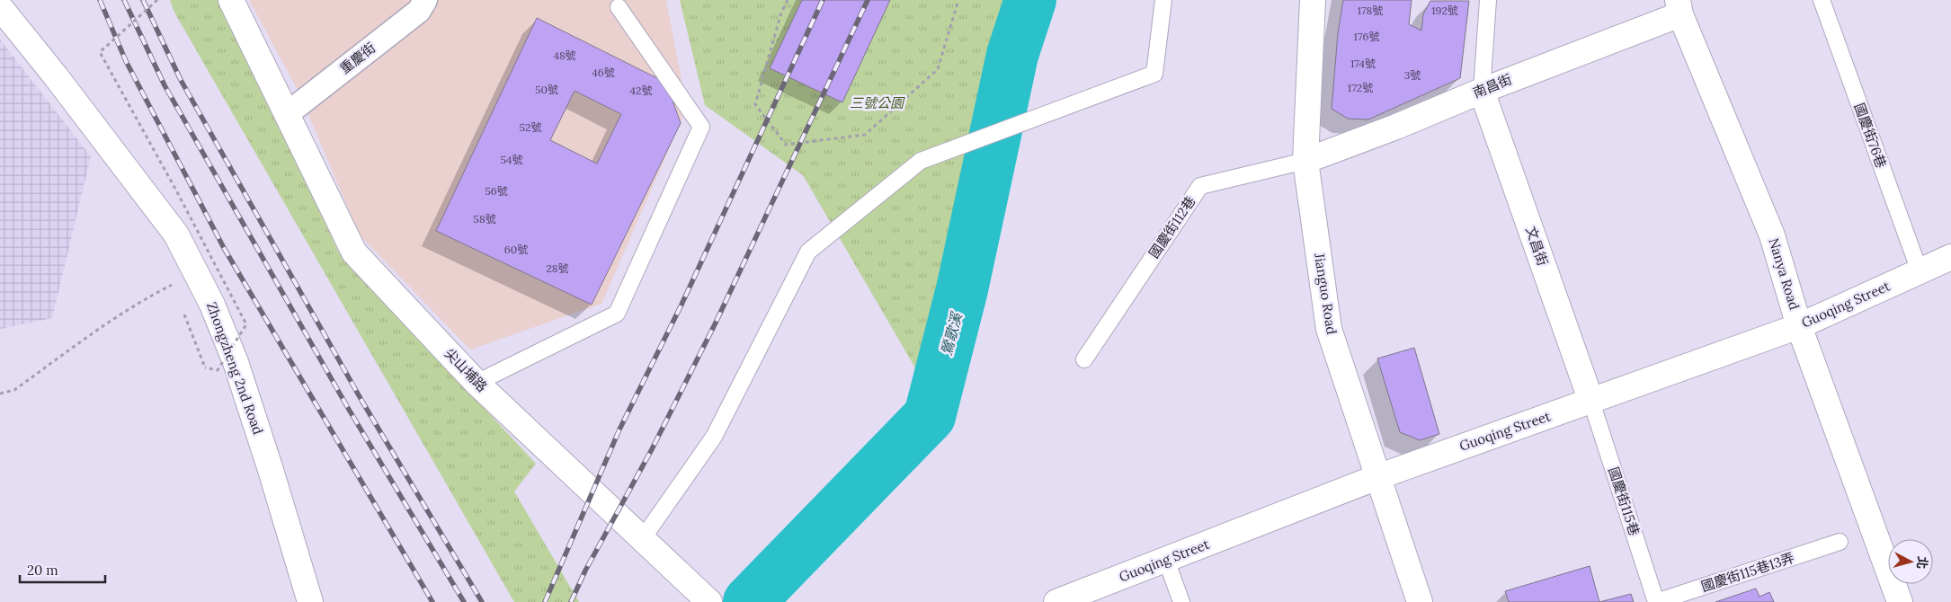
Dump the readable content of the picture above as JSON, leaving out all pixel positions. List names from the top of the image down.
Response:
{
  "streets": {
    "street": [
      "重慶街",
      "南昌街",
      "文昌街",
      "Nanya Road",
      "Jianguo Road",
      "Guoqing Street",
      "Zhongzheng 2nd Road",
      "尖山埔路"
    ],
    "lane": [
      "國慶街76巷",
      "國慶街112巷",
      "國慶街115巷",
      "國慶街115巷13弄"
    ]
  },
  "crossings": [
    ["重慶街", "尖山埔路"],
    ["南昌街", "國慶街112巷"],
    ["南昌街", "文昌街"],
    ["南昌街", "Nanya Road"],
    ["南昌街", "Jianguo Road"],
    ["國慶街76巷", "Guoqing Street"],
    ["國慶街112巷", "Jianguo Road"],
    ["文昌街", "Guoqing Street"],
    ["文昌街", "國慶街115巷"],
    ["Nanya Road", "Guoqing Street"],
    ["Jianguo Road", "Guoqing Street"],
    ["Guoqing Street", "國慶街115巷"],
    ["國慶街115巷", "國慶街115巷13弄"]
  ],
  "water": ["鶯歌溪"],
  "parks": ["三號公園"],
  "house_numbers": [
    "178號",
    "192號",
    "176號",
    "48號",
    "174號",
    "46號",
    "3號",
    "172號",
    "50號",
    "42號",
    "52號",
    "54號",
    "56號",
    "58號",
    "60號",
    "28號"
  ],
  "scale_bar": "20 m",
  "north": "right"
}
